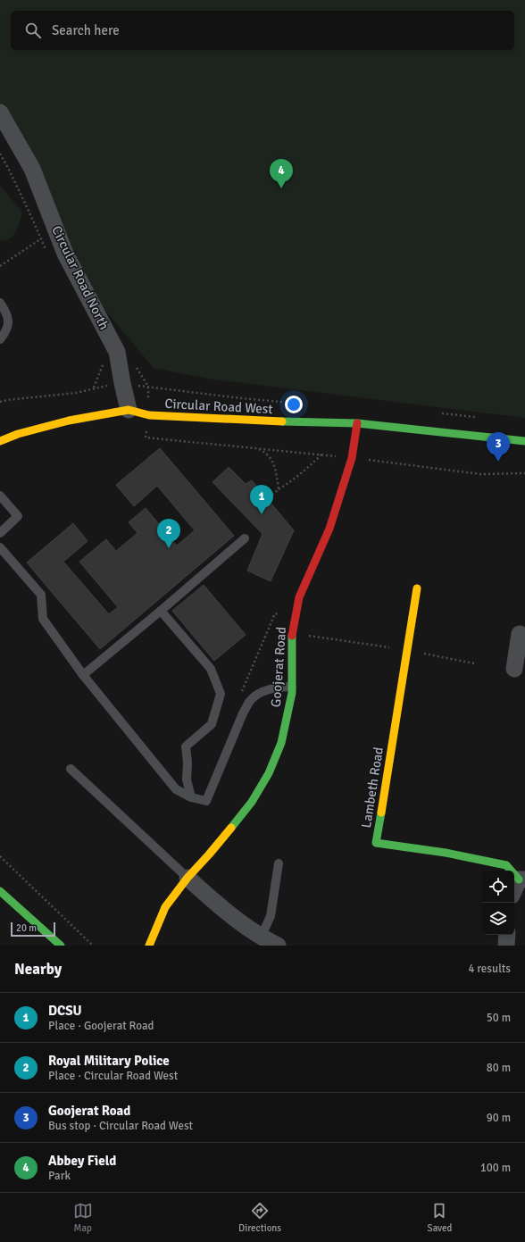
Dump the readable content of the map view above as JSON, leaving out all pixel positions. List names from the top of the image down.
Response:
{
  "streets": {
    "street": [
      "Circular Road North",
      "Circular Road West",
      "Goojerat Road",
      "Lambeth Road"
    ]
  },
  "crossings": [
    ["Circular Road North", "Circular Road West"],
    ["Circular Road West", "Goojerat Road"]
  ],
  "scale_bar": "20 m",
  "page": {
    "search": "Search here",
    "pins": [
      "4",
      "3",
      "1",
      "2"
    ],
    "scale": "20 m",
    "heading": ["Nearby", "4 results"],
    "list": [
      {
        "mark": "1",
        "name": "DCSU",
        "note": "Place · Goojerat Road",
        "value": "50 m"
      },
      {
        "mark": "2",
        "name": "Royal Military Police",
        "note": "Place · Circular Road West",
        "value": "80 m"
      },
      {
        "mark": "3",
        "name": "Goojerat Road",
        "note": "Bus stop · Circular Road West",
        "value": "90 m"
      },
      {
        "mark": "4",
        "name": "Abbey Field",
        "note": "Park",
        "value": "100 m"
      }
    ],
    "nav": ["Map", "Directions", "Saved"]
  }
}
